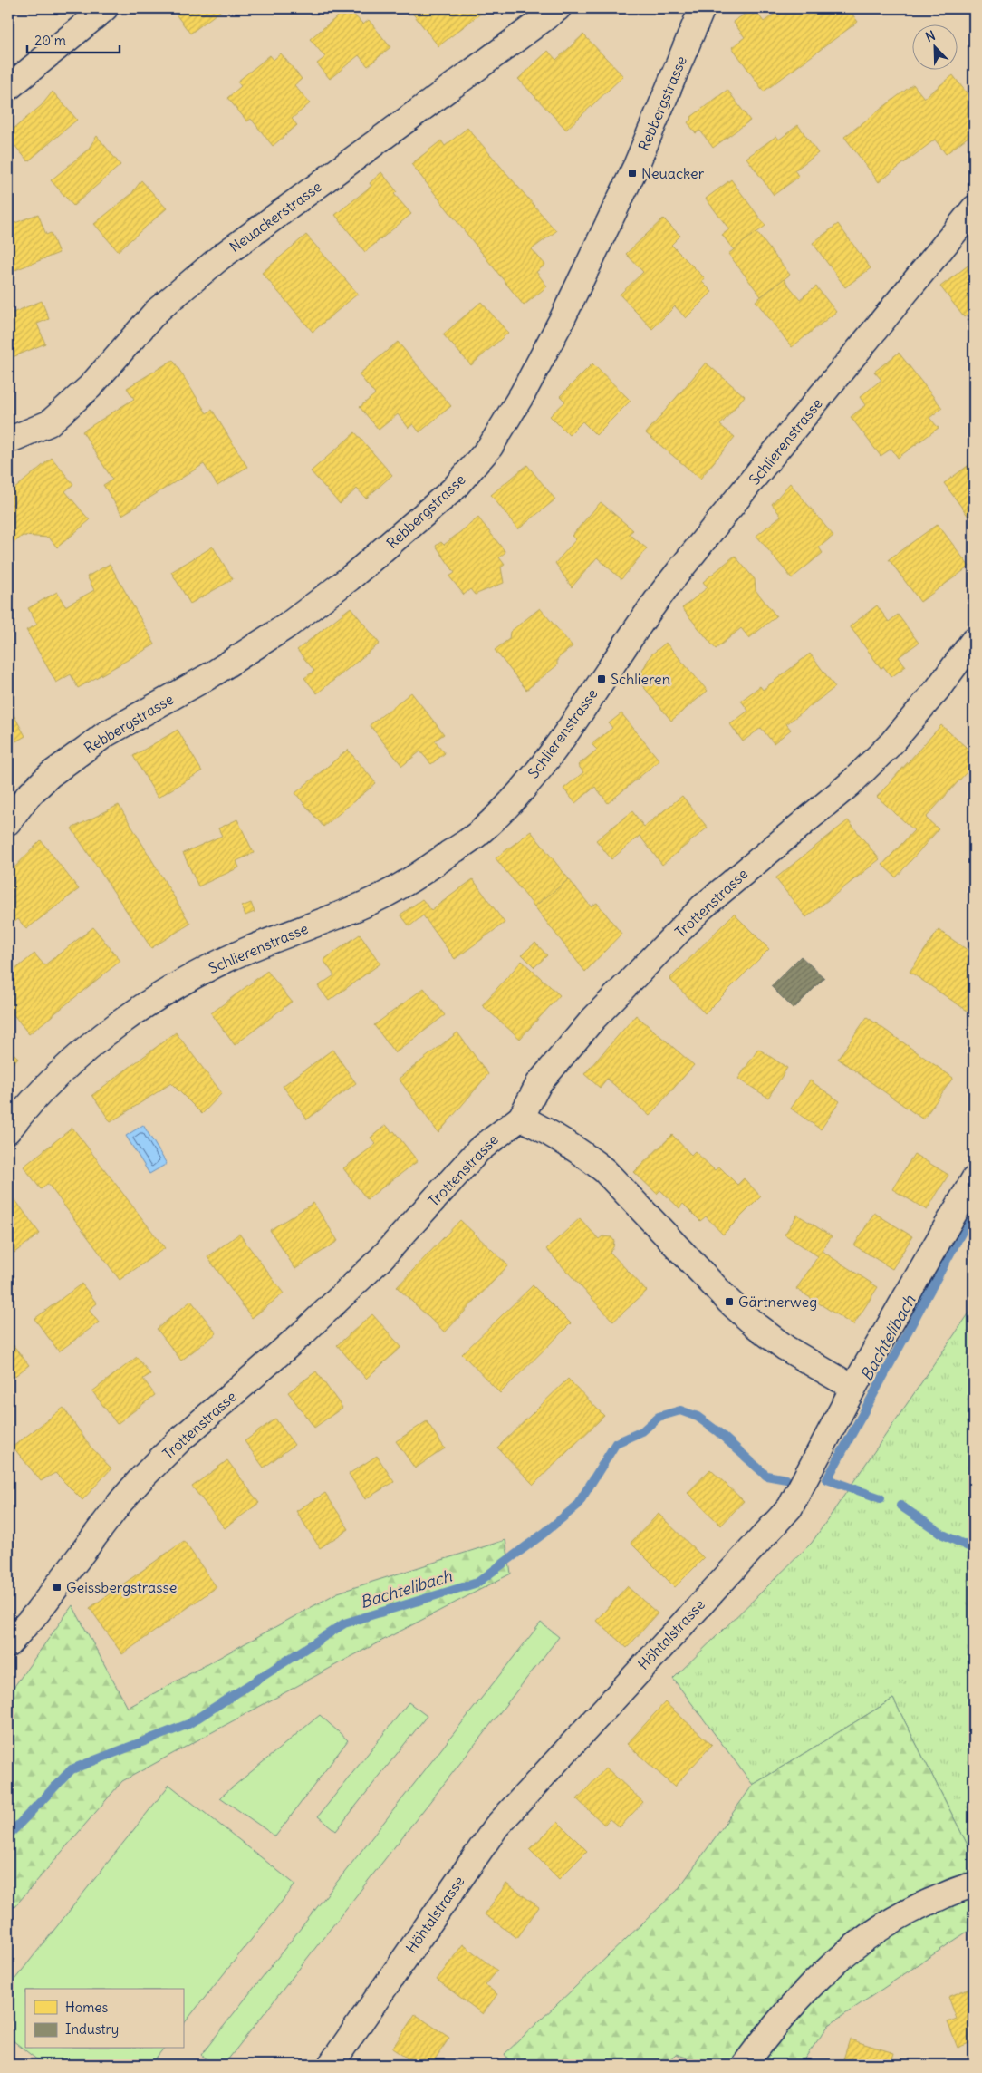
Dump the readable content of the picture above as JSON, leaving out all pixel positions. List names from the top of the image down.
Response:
{
  "streets": {
    "street": [
      "Rebbergstrasse",
      "Neuackerstrasse",
      "Schlierenstrasse",
      "Trottenstrasse",
      "Höhtalstrasse"
    ]
  },
  "water": ["Bachtelibach"],
  "places": {
    "transit": [
      "Neuacker",
      "Schlieren",
      "Gärtnerweg",
      "Geissbergstrasse"
    ]
  },
  "legend": ["Homes", "Industry"],
  "scale_bar": "20 m",
  "north": "top left"
}
